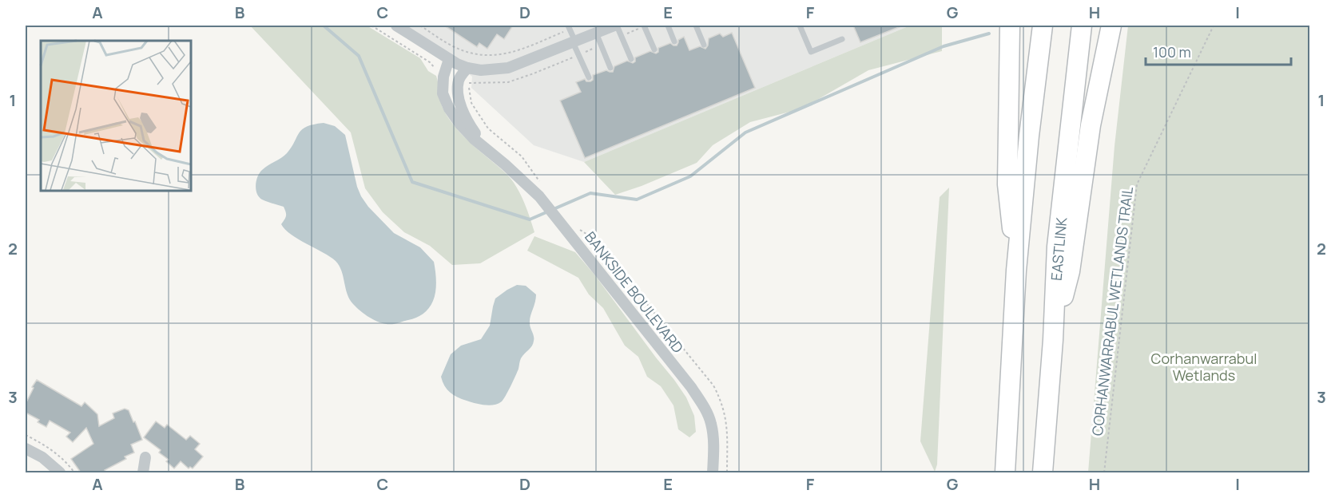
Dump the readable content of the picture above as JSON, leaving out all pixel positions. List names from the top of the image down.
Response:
{
  "streets": {
    "highway": ["EASTLINK"],
    "street": ["BANKSIDE BOULEVARD"],
    "path": ["CORHANWARRABUL WETLANDS TRAIL"]
  },
  "parks": ["Corhanwarrabul Wetlands"],
  "scale_bar": "100 m",
  "grid": {
    "columns": [
      "A",
      "B",
      "C",
      "D",
      "E",
      "F",
      "G",
      "H",
      "I"
    ],
    "rows": ["1", "2", "3"]
  }
}
